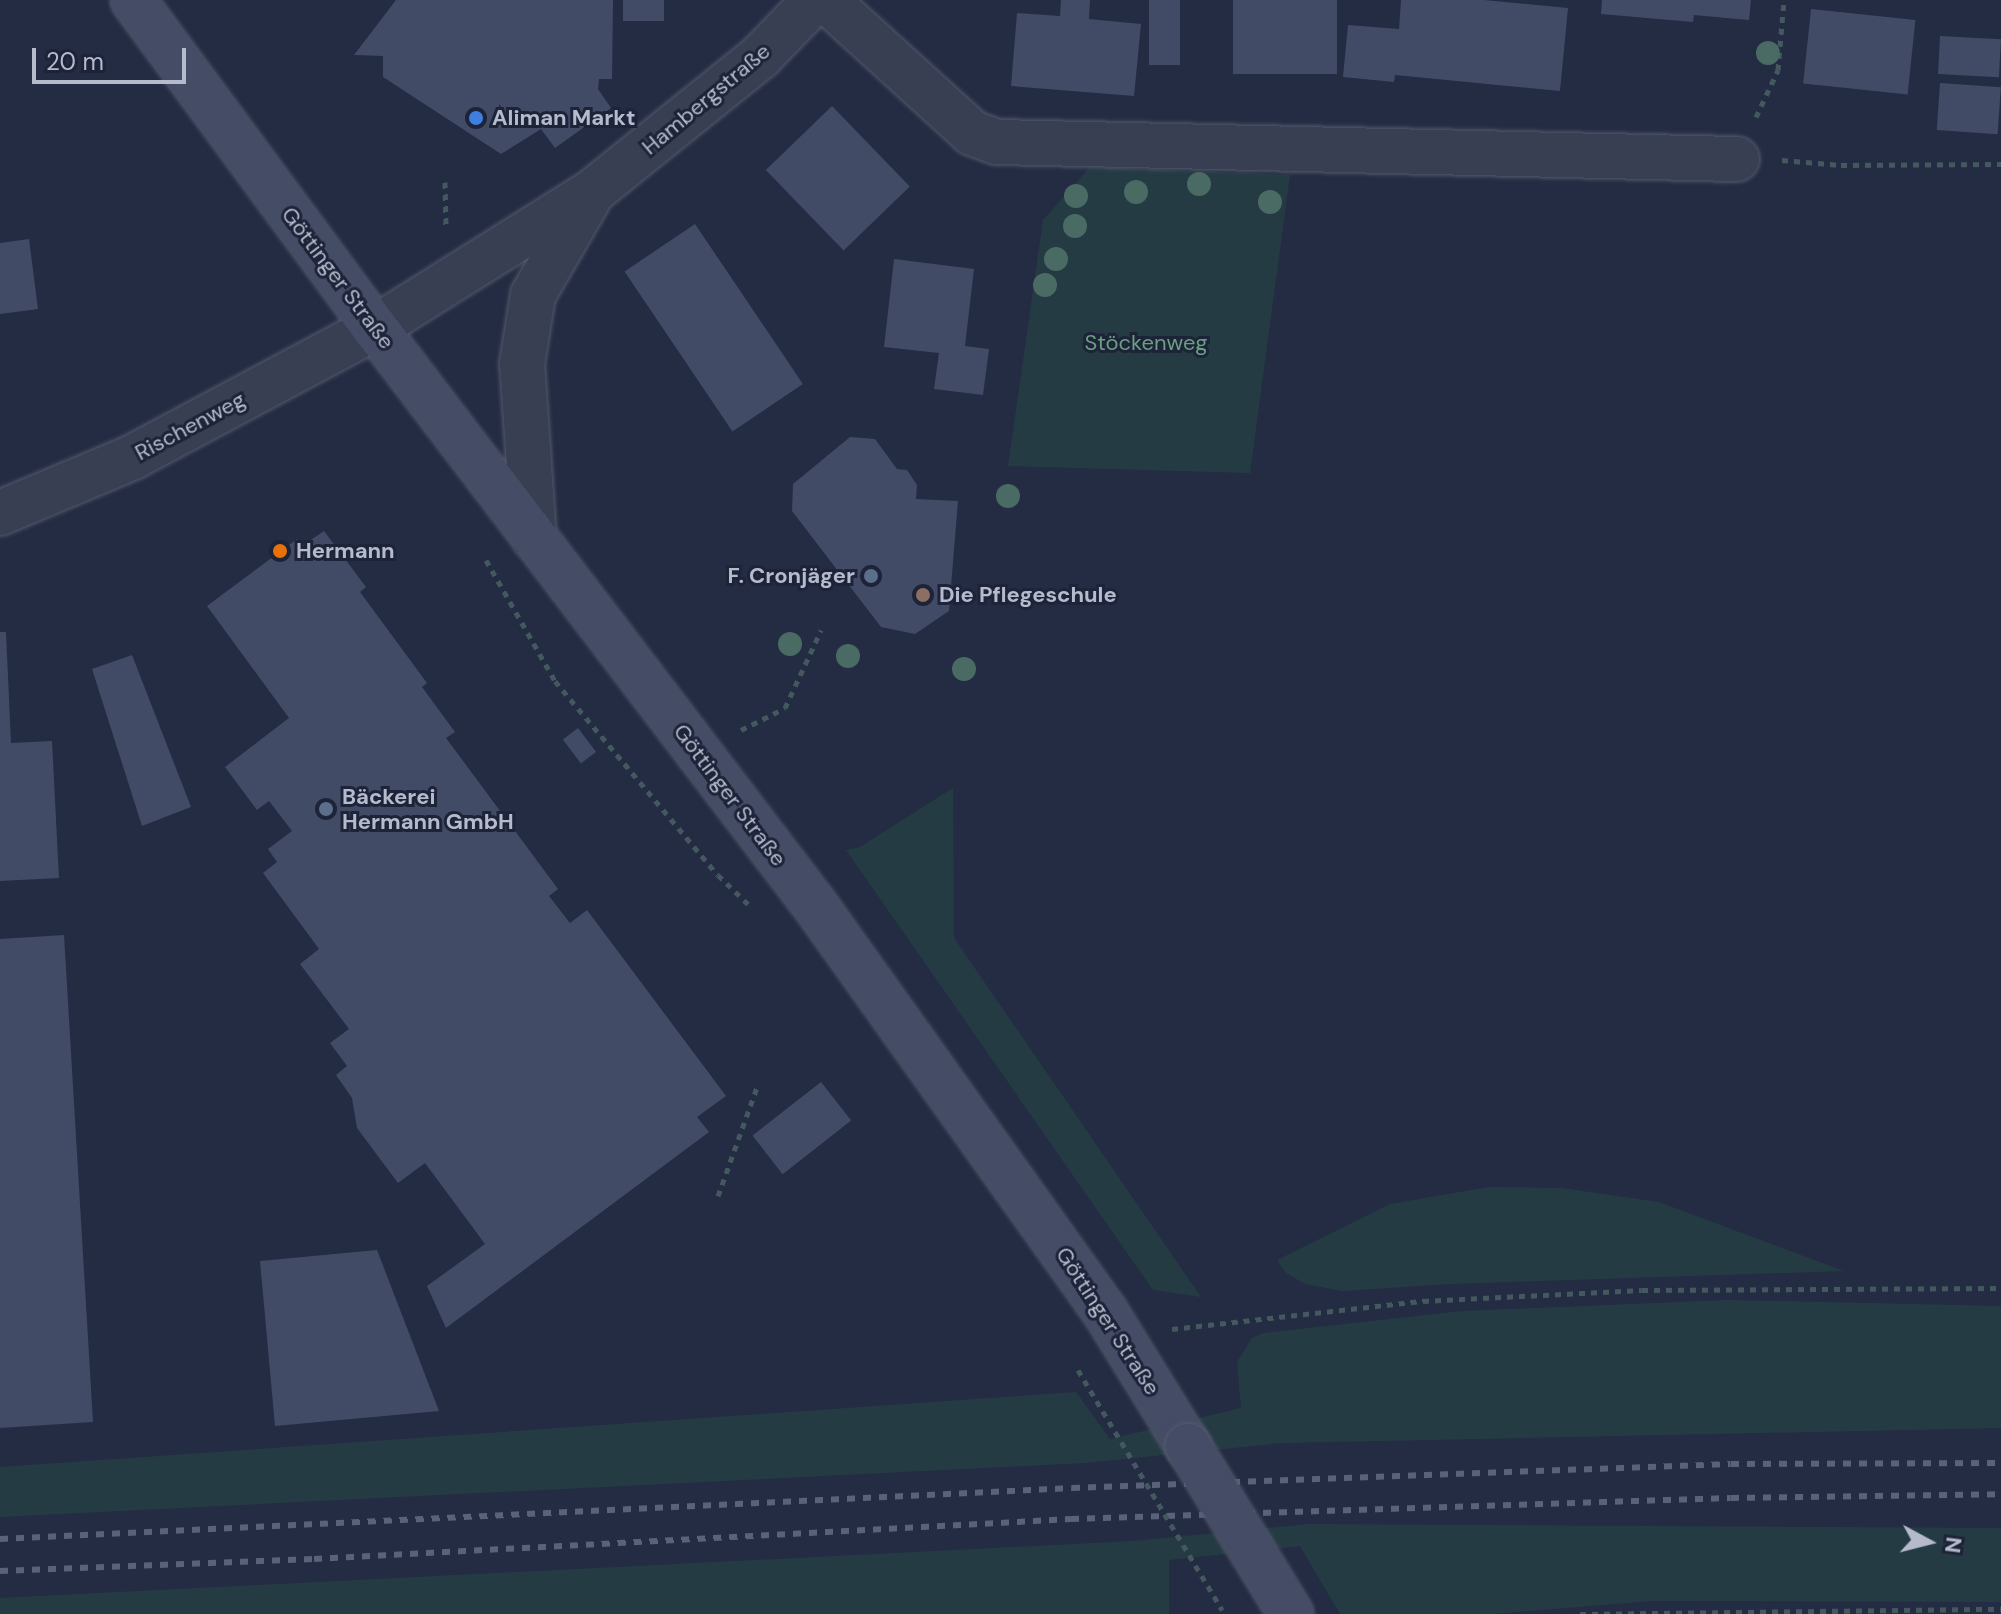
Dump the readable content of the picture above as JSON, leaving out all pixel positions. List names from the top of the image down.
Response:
{
  "streets": {
    "street": ["Hambergstraße", "Göttinger Straße", "Rischenweg"]
  },
  "crossings": [
    ["Hambergstraße", "Göttinger Straße"],
    ["Hambergstraße", "Rischenweg"],
    ["Göttinger Straße", "Rischenweg"]
  ],
  "parks": ["Stöckenweg"],
  "places": [
    "Aliman Markt",
    "Hermann",
    "F. Cronjäger",
    "Die Pflegeschule",
    "Bäckerei Hermann GmbH"
  ],
  "scale_bar": "20 m",
  "north": "right"
}
